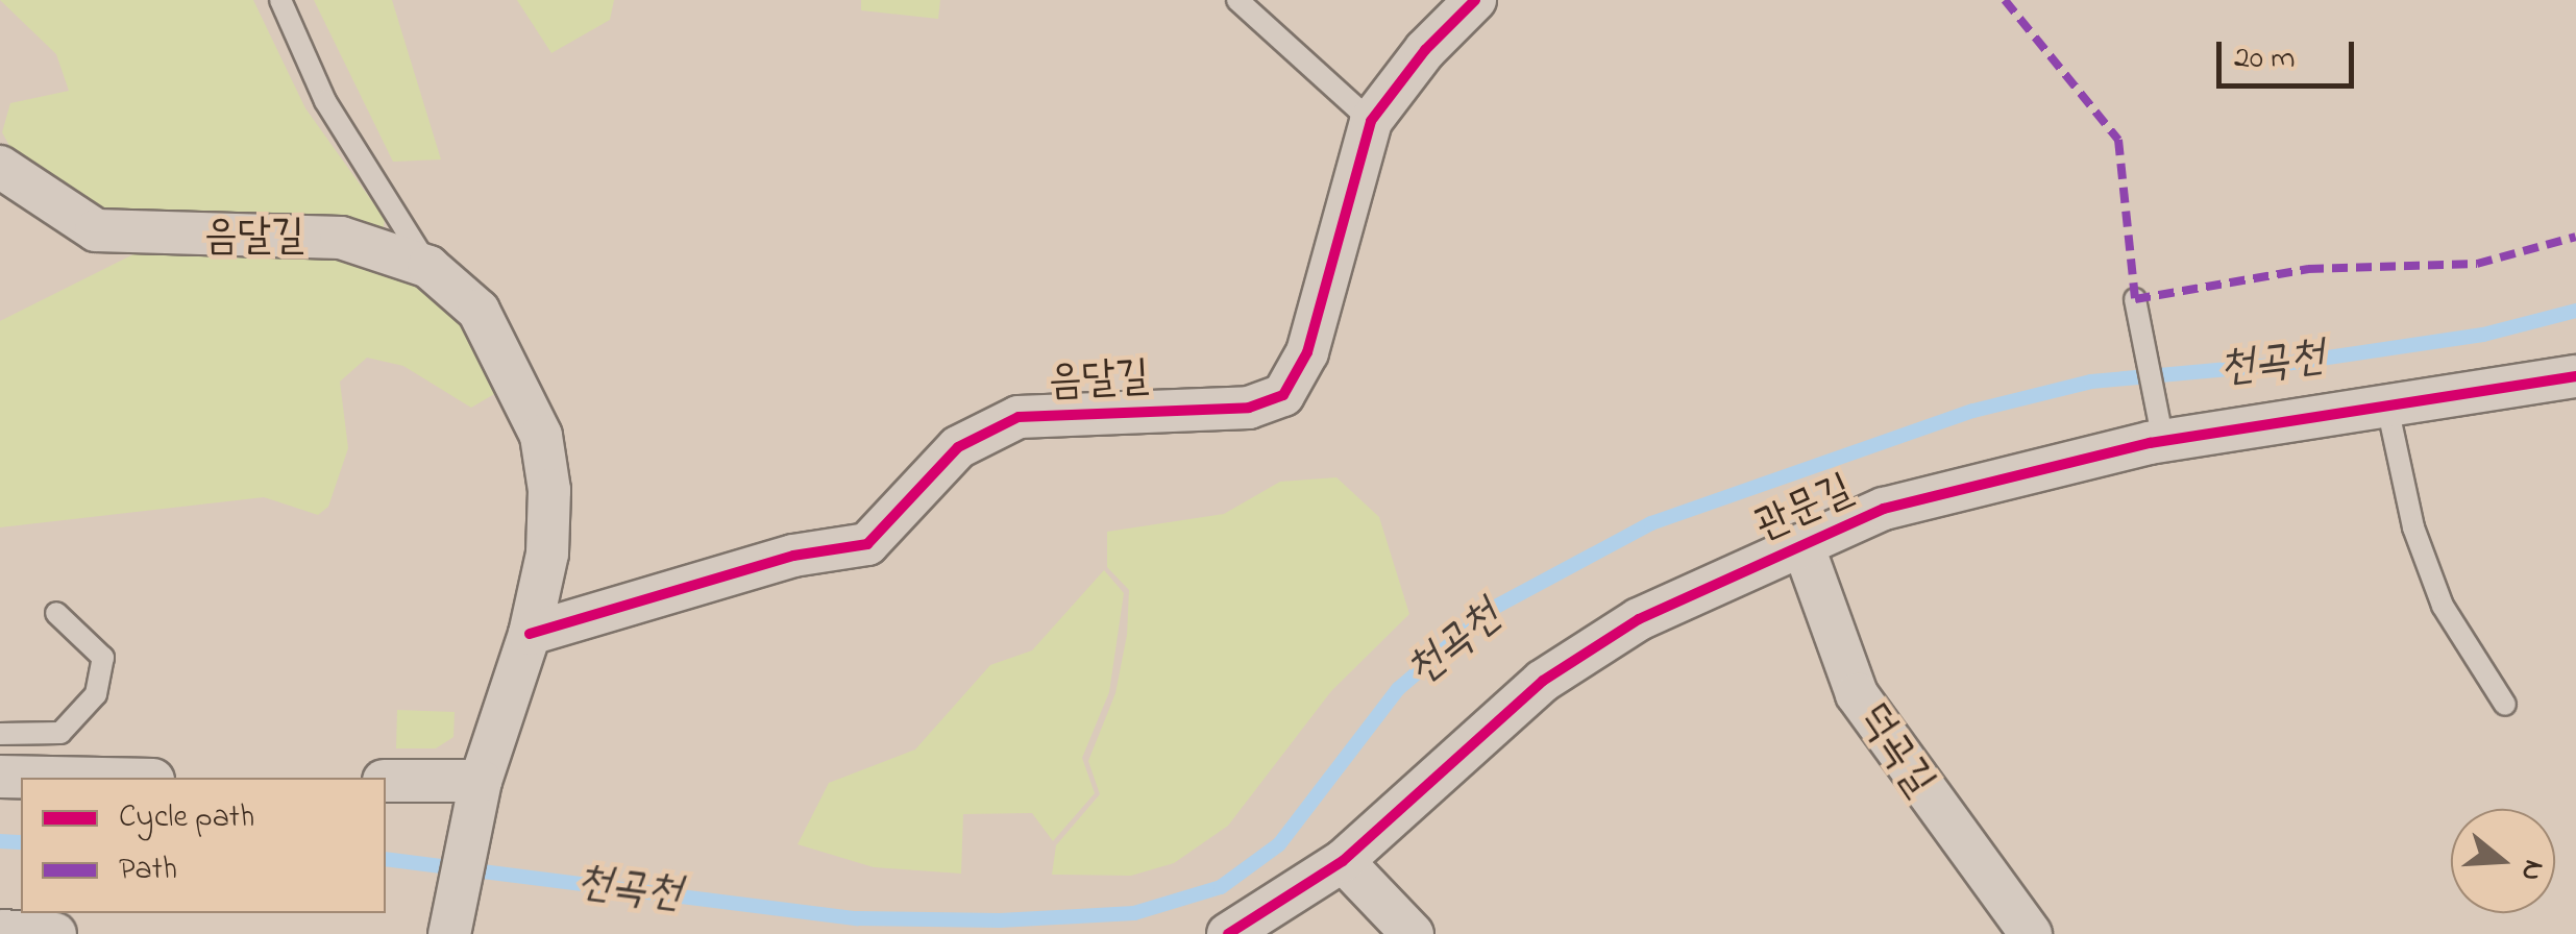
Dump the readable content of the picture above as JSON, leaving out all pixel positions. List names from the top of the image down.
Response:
{
  "streets": {
    "street": ["음달길", "관문길", "덕곡길"]
  },
  "crossings": [
    ["관문길", "덕곡길"]
  ],
  "water": ["천곡천"],
  "legend": ["Cycle path", "Path"],
  "scale_bar": "20 m",
  "north": "right"
}
